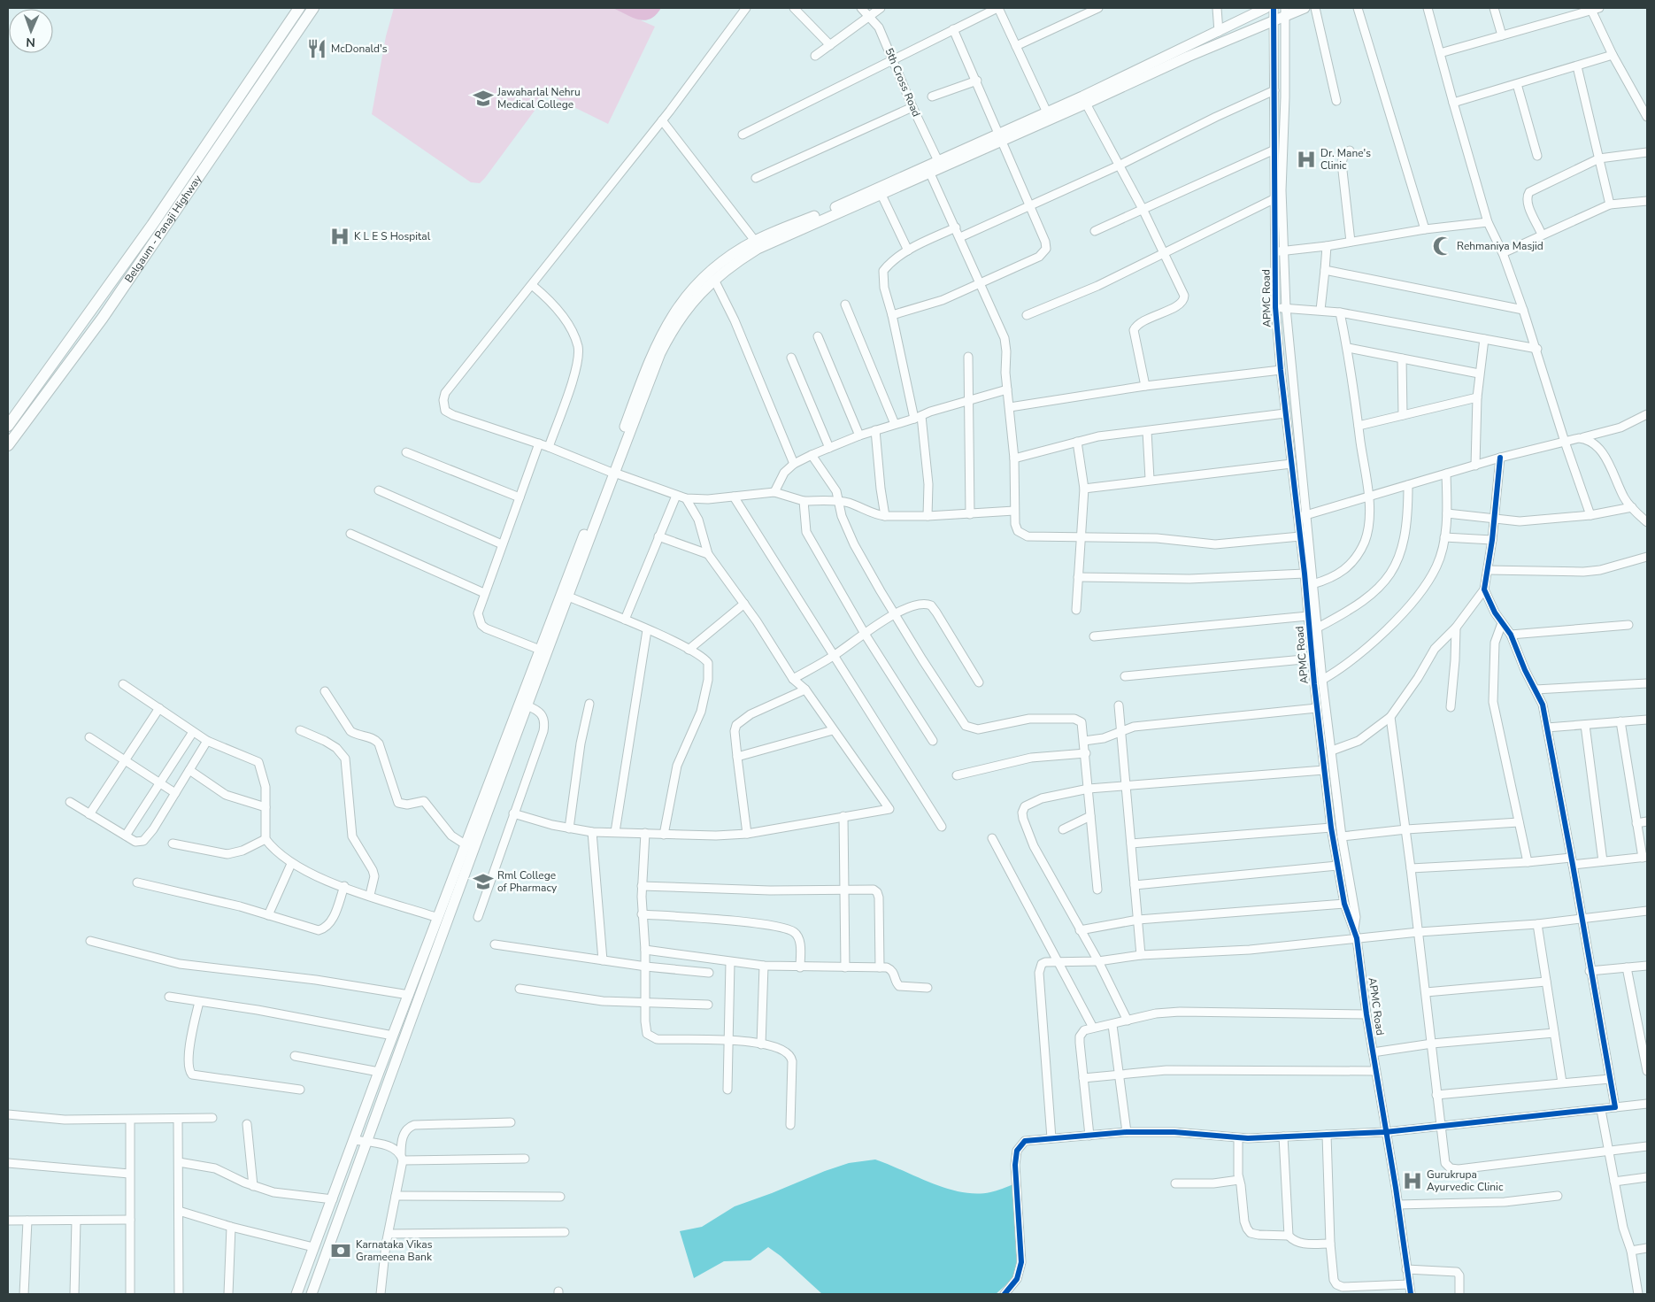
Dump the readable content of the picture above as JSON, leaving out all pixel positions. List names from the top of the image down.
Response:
{
  "streets": {
    "highway": ["Belgaum - Panaji Highway"],
    "street": ["5th Cross Road", "APMC Road"]
  },
  "places": {
    "restaurant": ["McDonald's"],
    "school or university": ["Jawaharlal Nehru Medical College", "Rml College of Pharmacy"],
    "hospital": ["Dr. Mane's Clinic", "K L E S Hospital", "Gurukrupa Ayurvedic Clinic"],
    "mosque": ["Rehmaniya Masjid"],
    "bank": ["Karnataka Vikas Grameena Bank"]
  },
  "north": "bottom"
}
